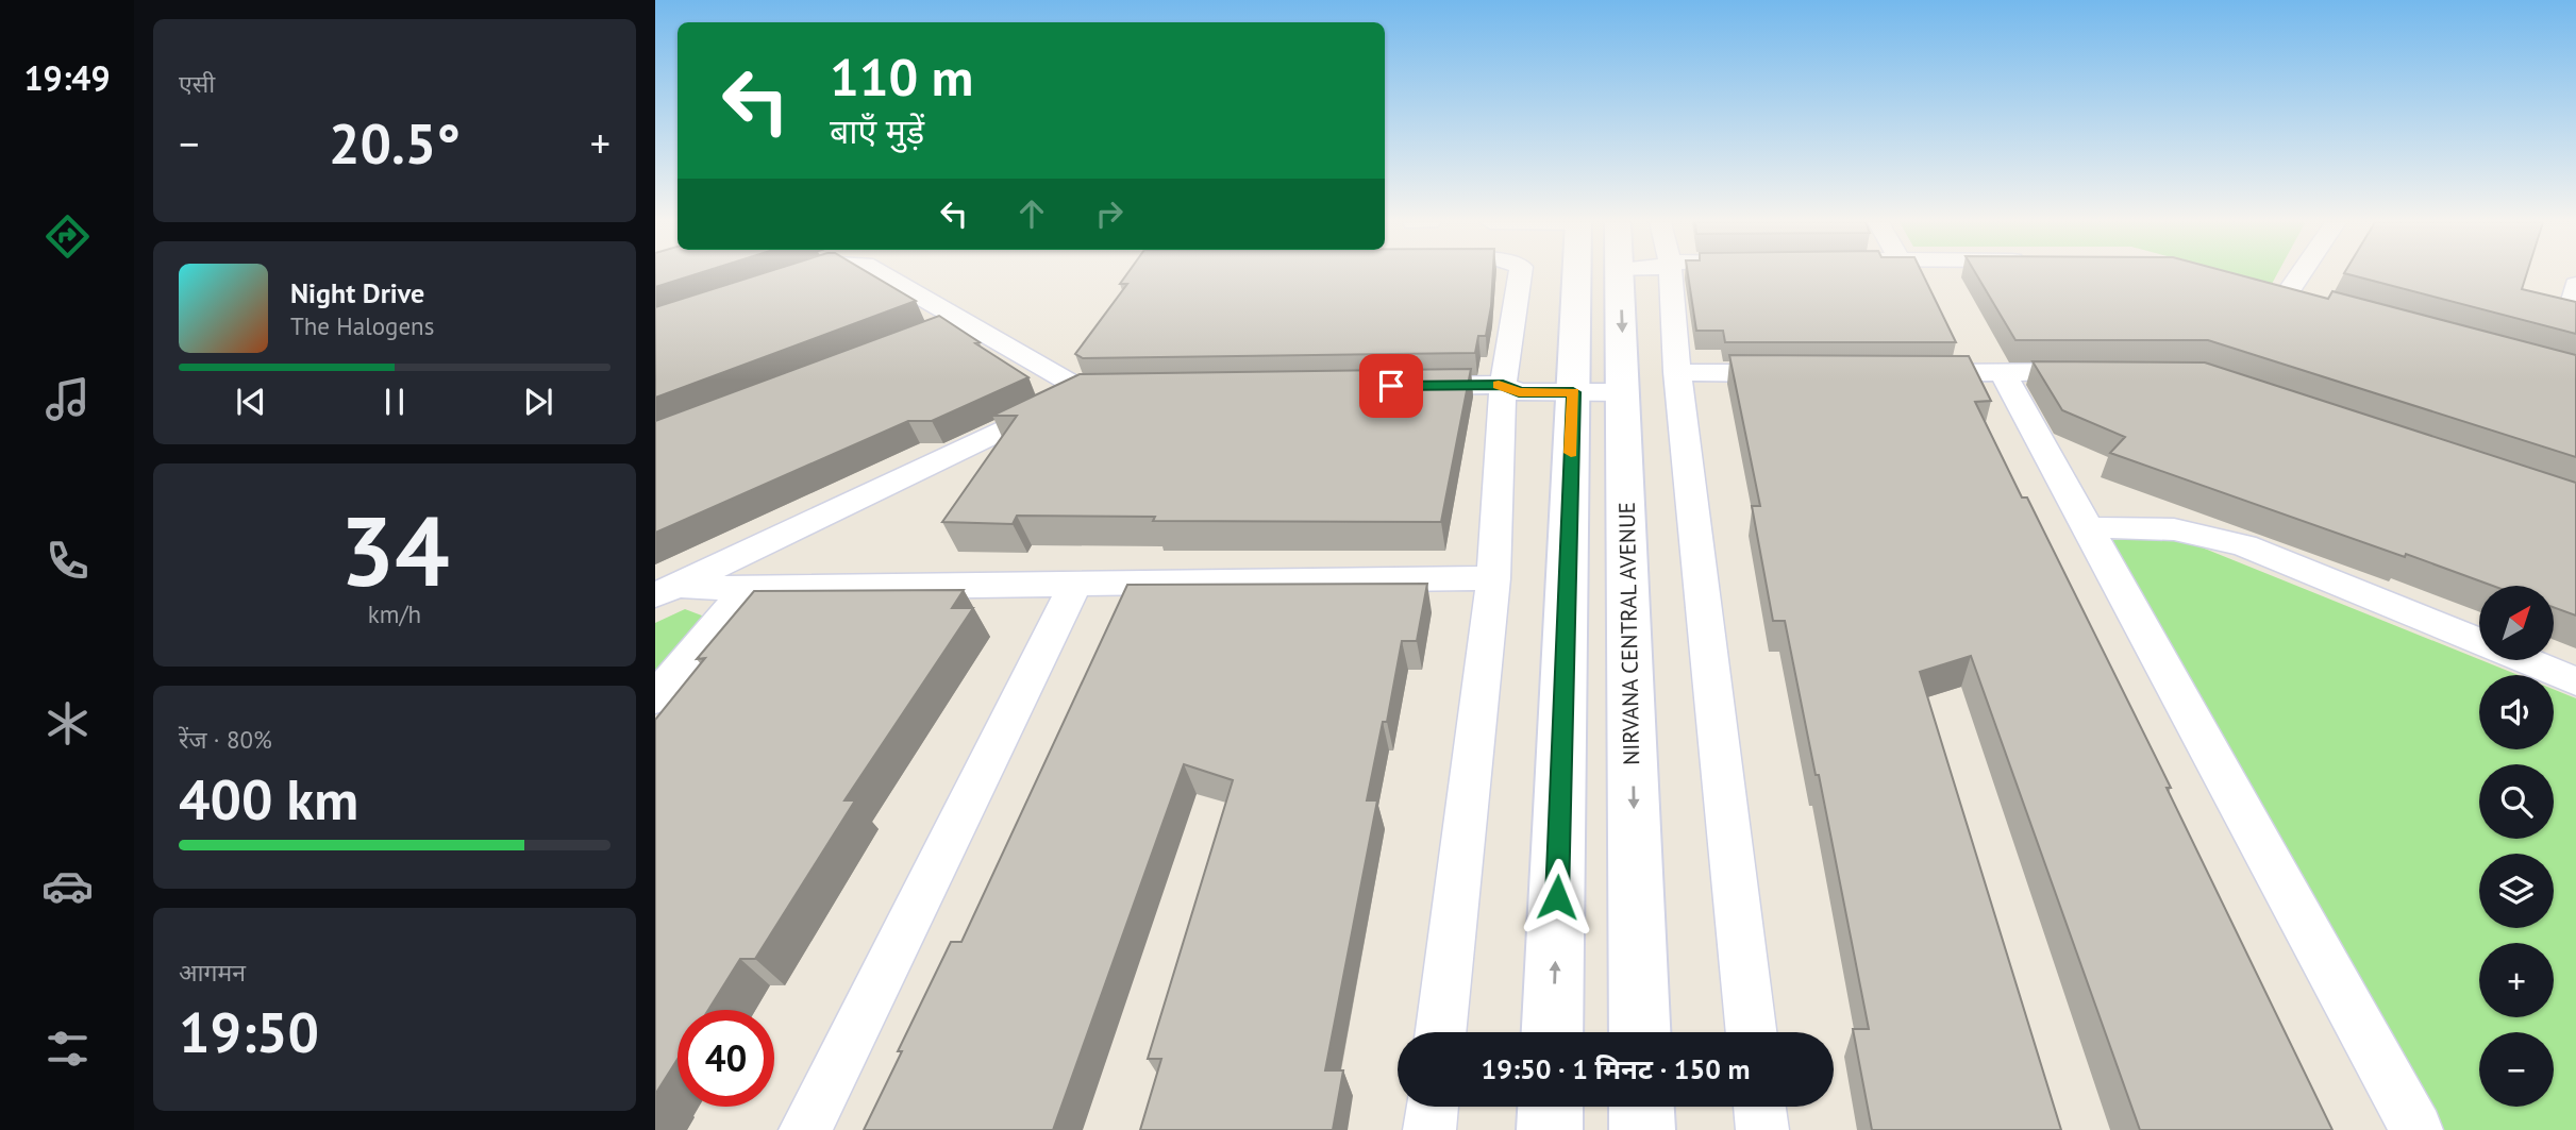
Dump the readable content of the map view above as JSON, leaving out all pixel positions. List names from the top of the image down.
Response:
{
  "streets": {
    "street": ["NIRVANA CENTRAL AVENUE"]
  },
  "north": "top right",
  "page": {
    "tabs": "19:49",
    "tile": [
      "एसी",
      ["34", "km/h"],
      ["रेंज · 80%", "400 km"],
      ["आगमन", "19:50"]
    ],
    "turn": ["110 m", "बाएँ मुड़ें"],
    "heat": ["−", "20.5°", "+"],
    "song": ["Night Drive", "The Halogens"],
    "map_buttons": ["+", "−"],
    "limit": "40",
    "trip": "19:50 · 1 मिनट · 150 m"
  }
}
